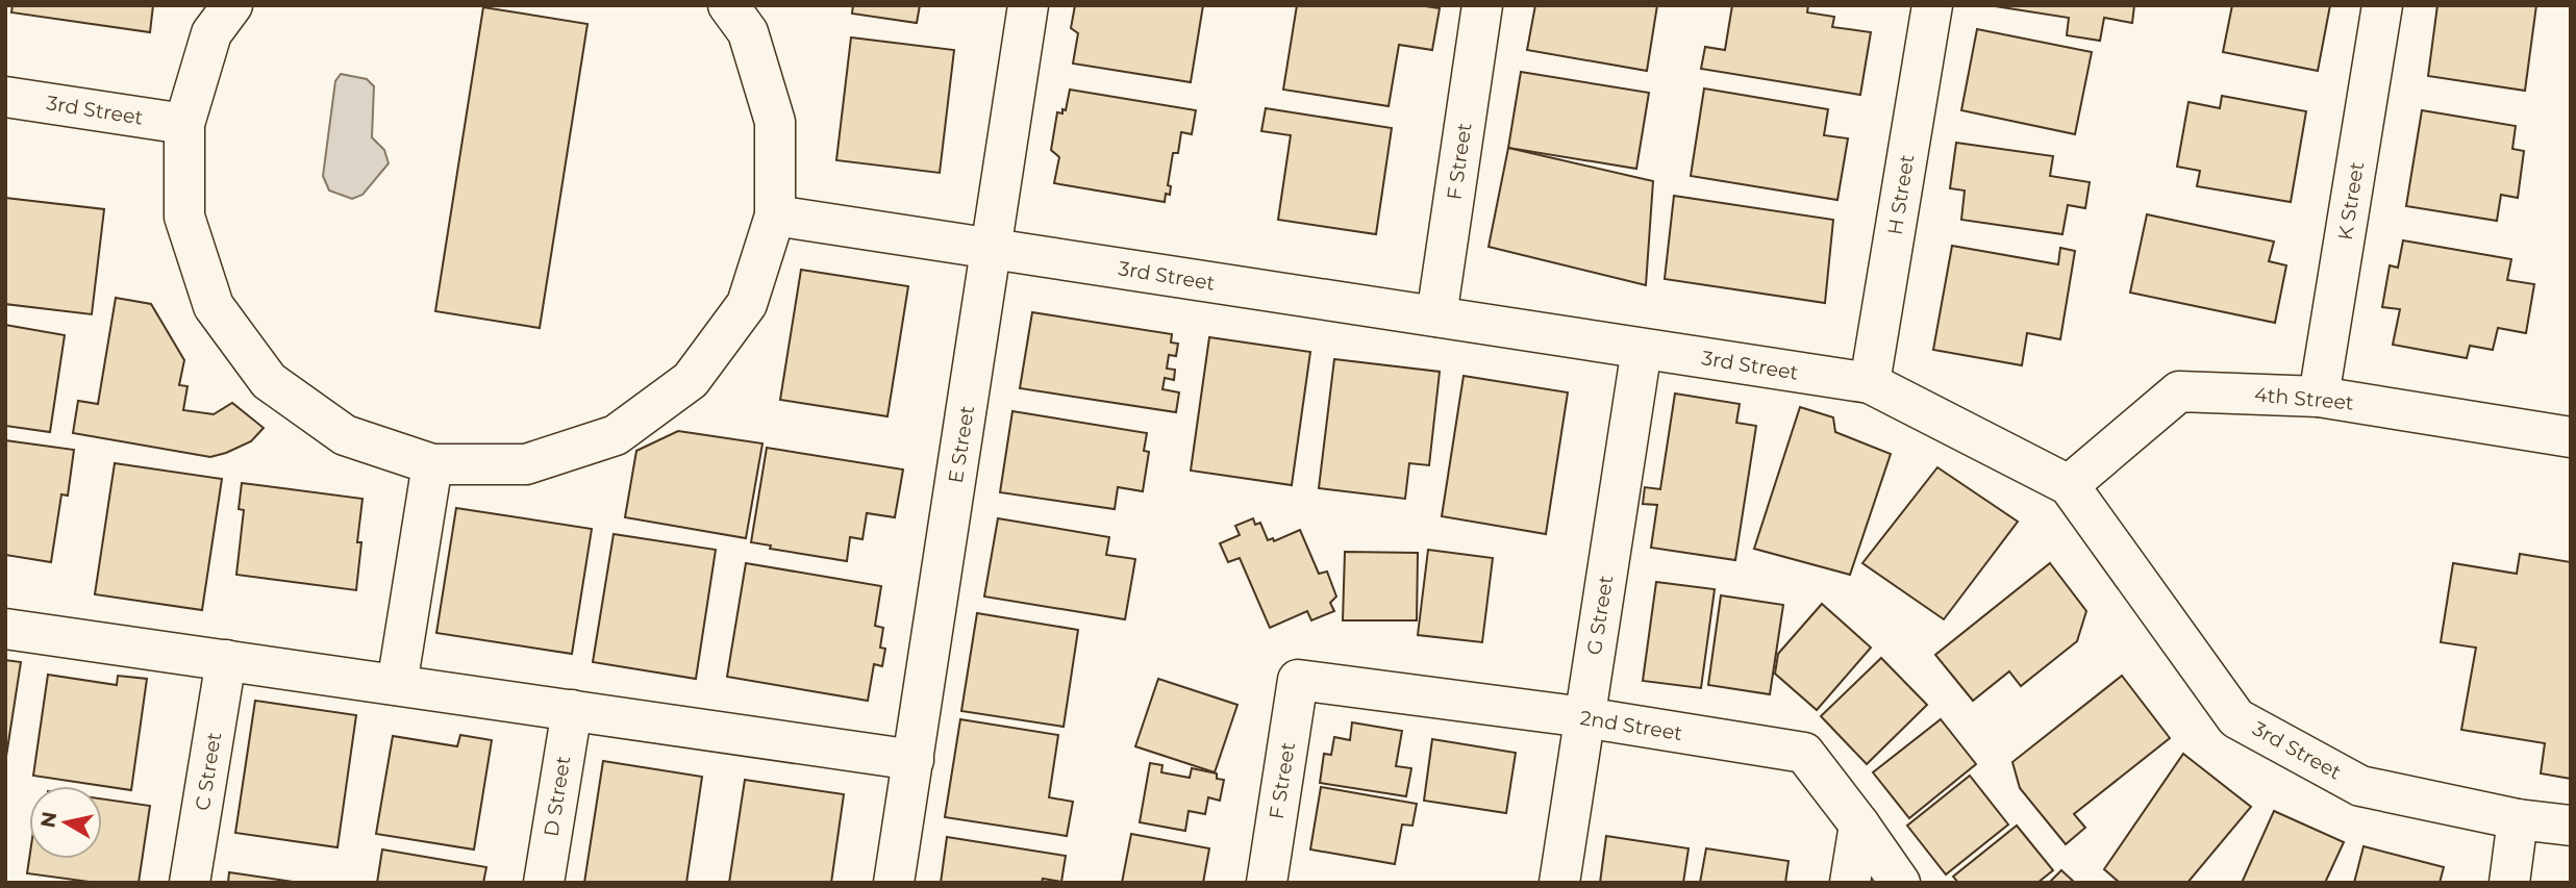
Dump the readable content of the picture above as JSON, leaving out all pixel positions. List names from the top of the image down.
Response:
{
  "streets": {
    "lane": [
      "3rd Street",
      "F Street",
      "H Street",
      "K Street",
      "4th Street",
      "E Street",
      "G Street",
      "2nd Street",
      "C Street",
      "D Street"
    ]
  },
  "crossings": [
    ["3rd Street", "F Street"],
    ["3rd Street", "H Street"],
    ["3rd Street", "4th Street"],
    ["3rd Street", "E Street"],
    ["3rd Street", "G Street"],
    ["F Street", "2nd Street"],
    ["K Street", "4th Street"],
    ["G Street", "2nd Street"]
  ],
  "north": "left"
}
